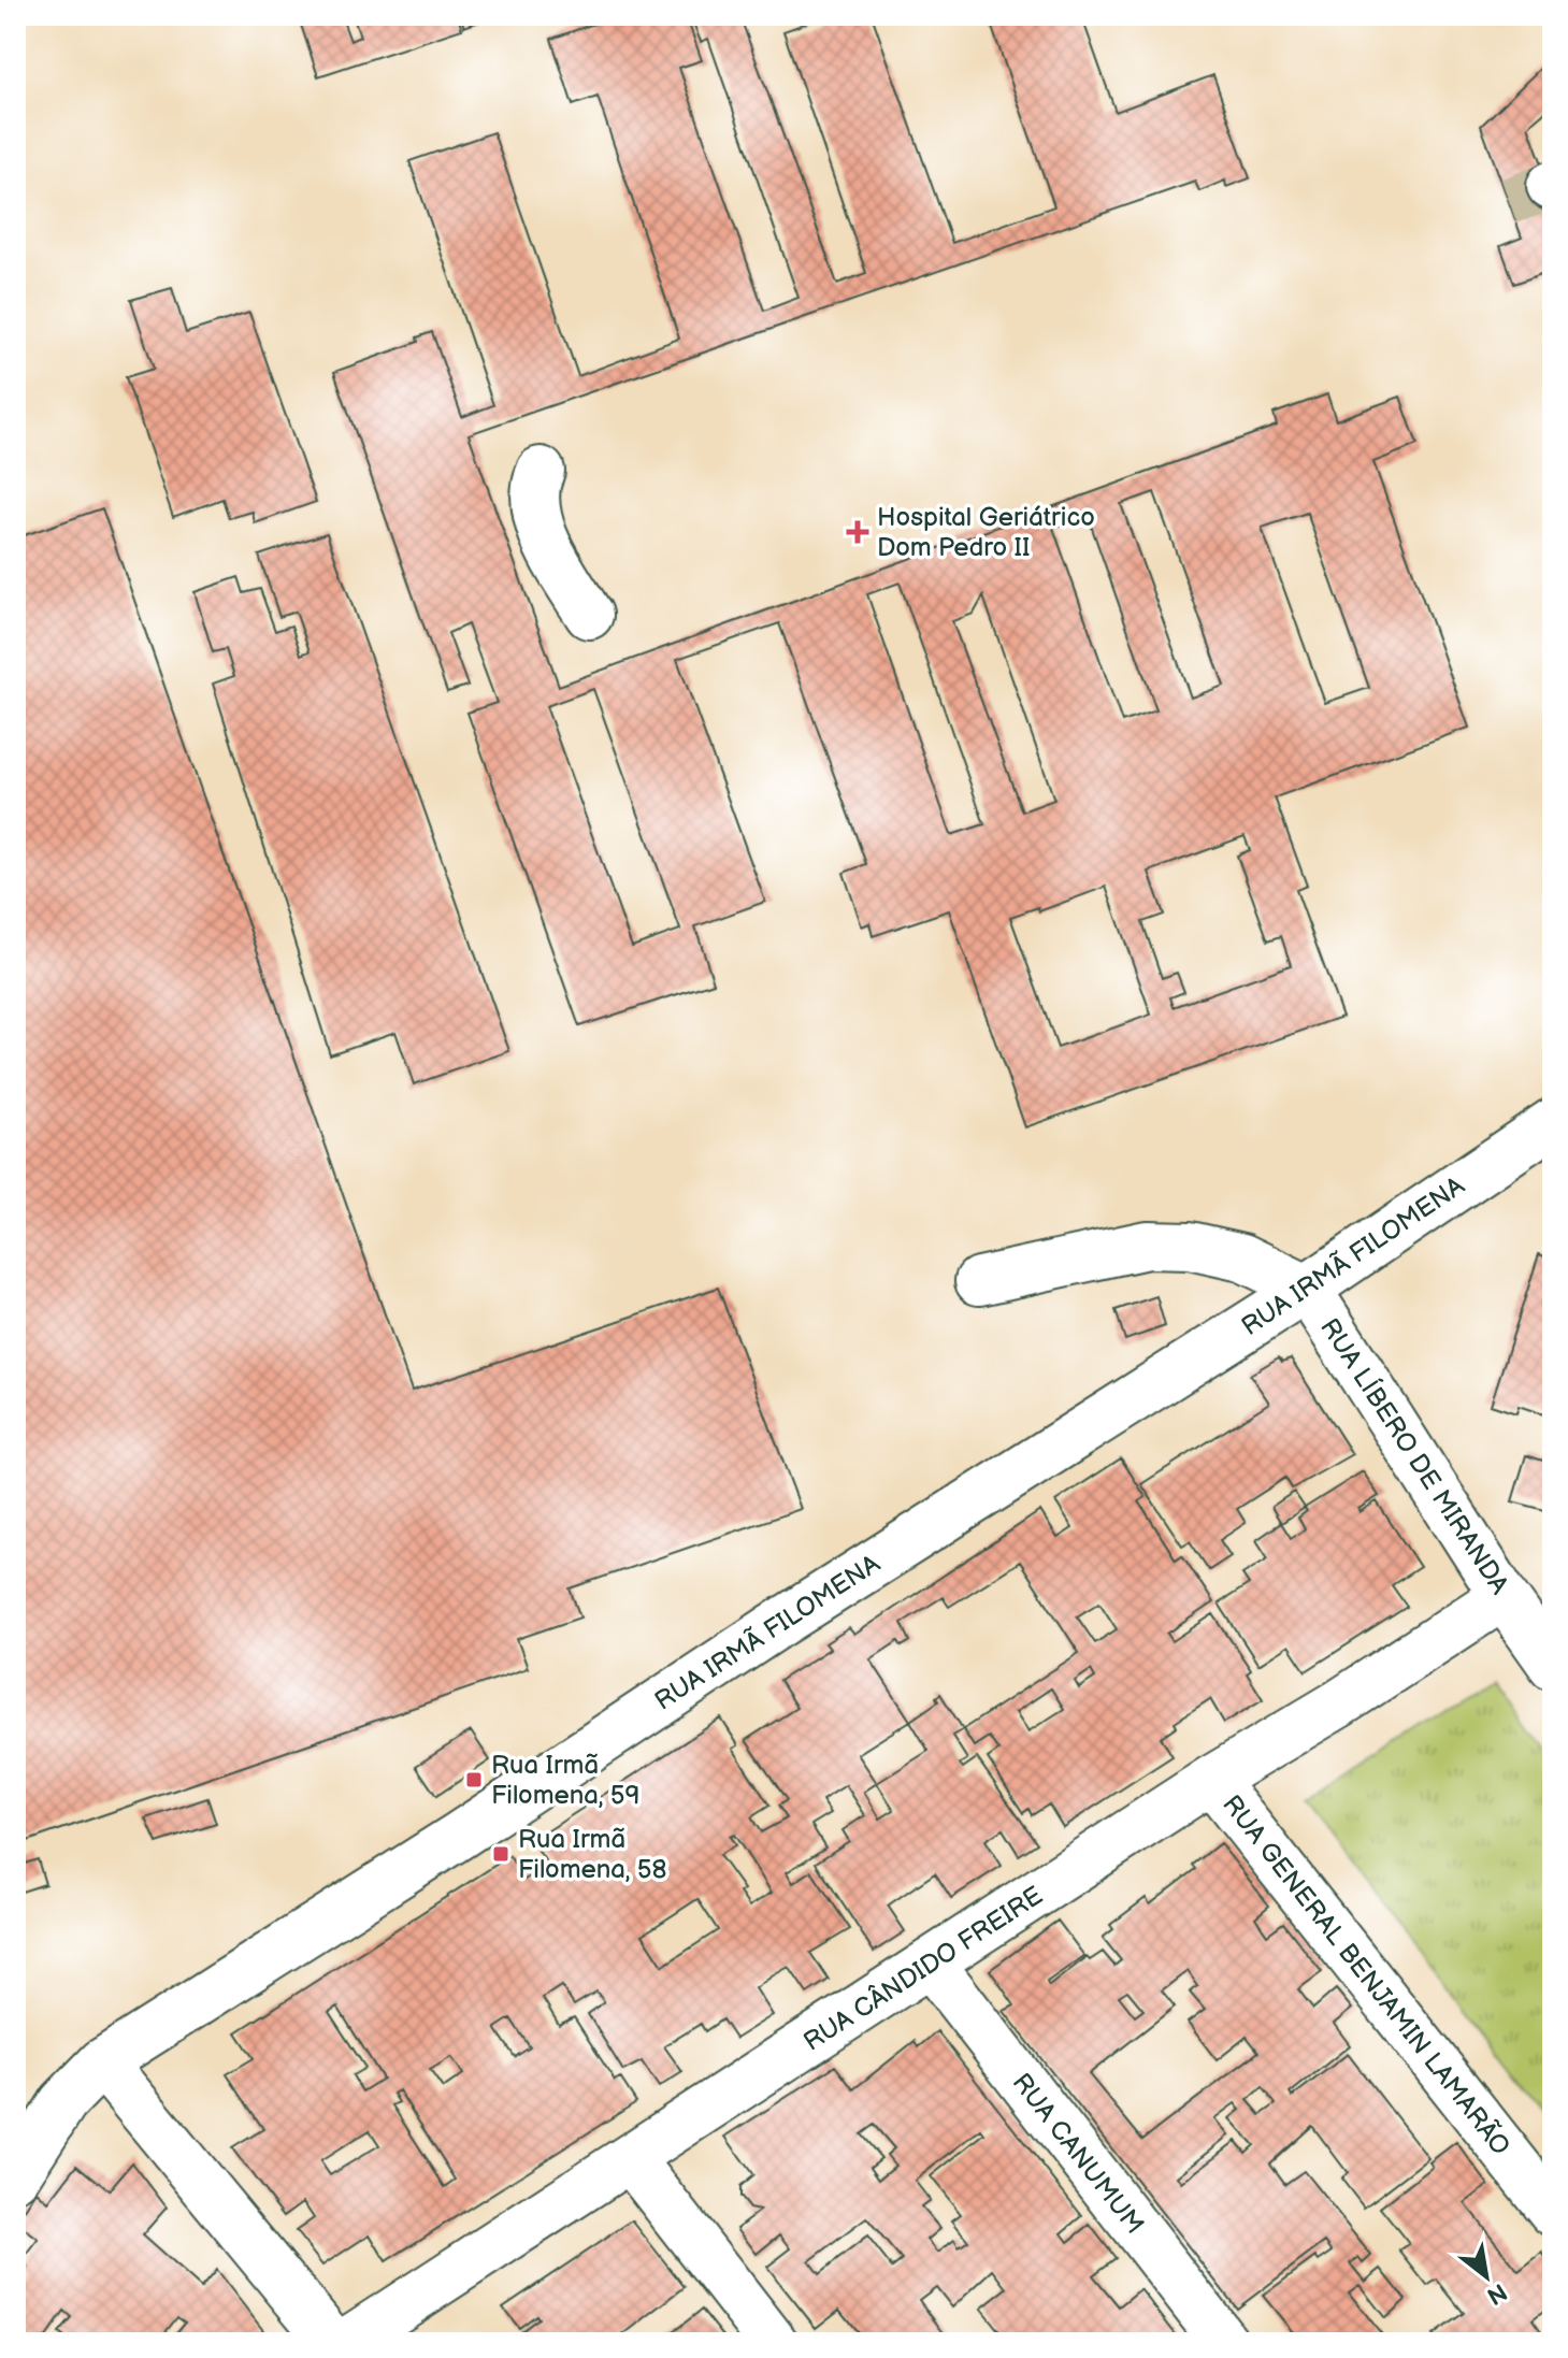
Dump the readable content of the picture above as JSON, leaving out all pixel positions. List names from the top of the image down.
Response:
{
  "streets": {
    "street": [
      "RUA IRMÃ FILOMENA",
      "RUA LÍBERO DE MIRANDA",
      "RUA CÂNDIDO FREIRE",
      "RUA GENERAL BENJAMIN LAMARÃO",
      "RUA CANUMUM"
    ]
  },
  "crossings": [
    ["RUA IRMÃ FILOMENA", "RUA LÍBERO DE MIRANDA"],
    ["RUA LÍBERO DE MIRANDA", "RUA CÂNDIDO FREIRE"],
    ["RUA CÂNDIDO FREIRE", "RUA GENERAL BENJAMIN LAMARÃO"],
    ["RUA CÂNDIDO FREIRE", "RUA CANUMUM"]
  ],
  "places": {
    "health": ["Hospital Geriátrico Dom Pedro II"],
    "transit": ["Rua Irmã Filomena, 59", "Rua Irmã Filomena, 58"]
  },
  "north": "bottom right"
}
